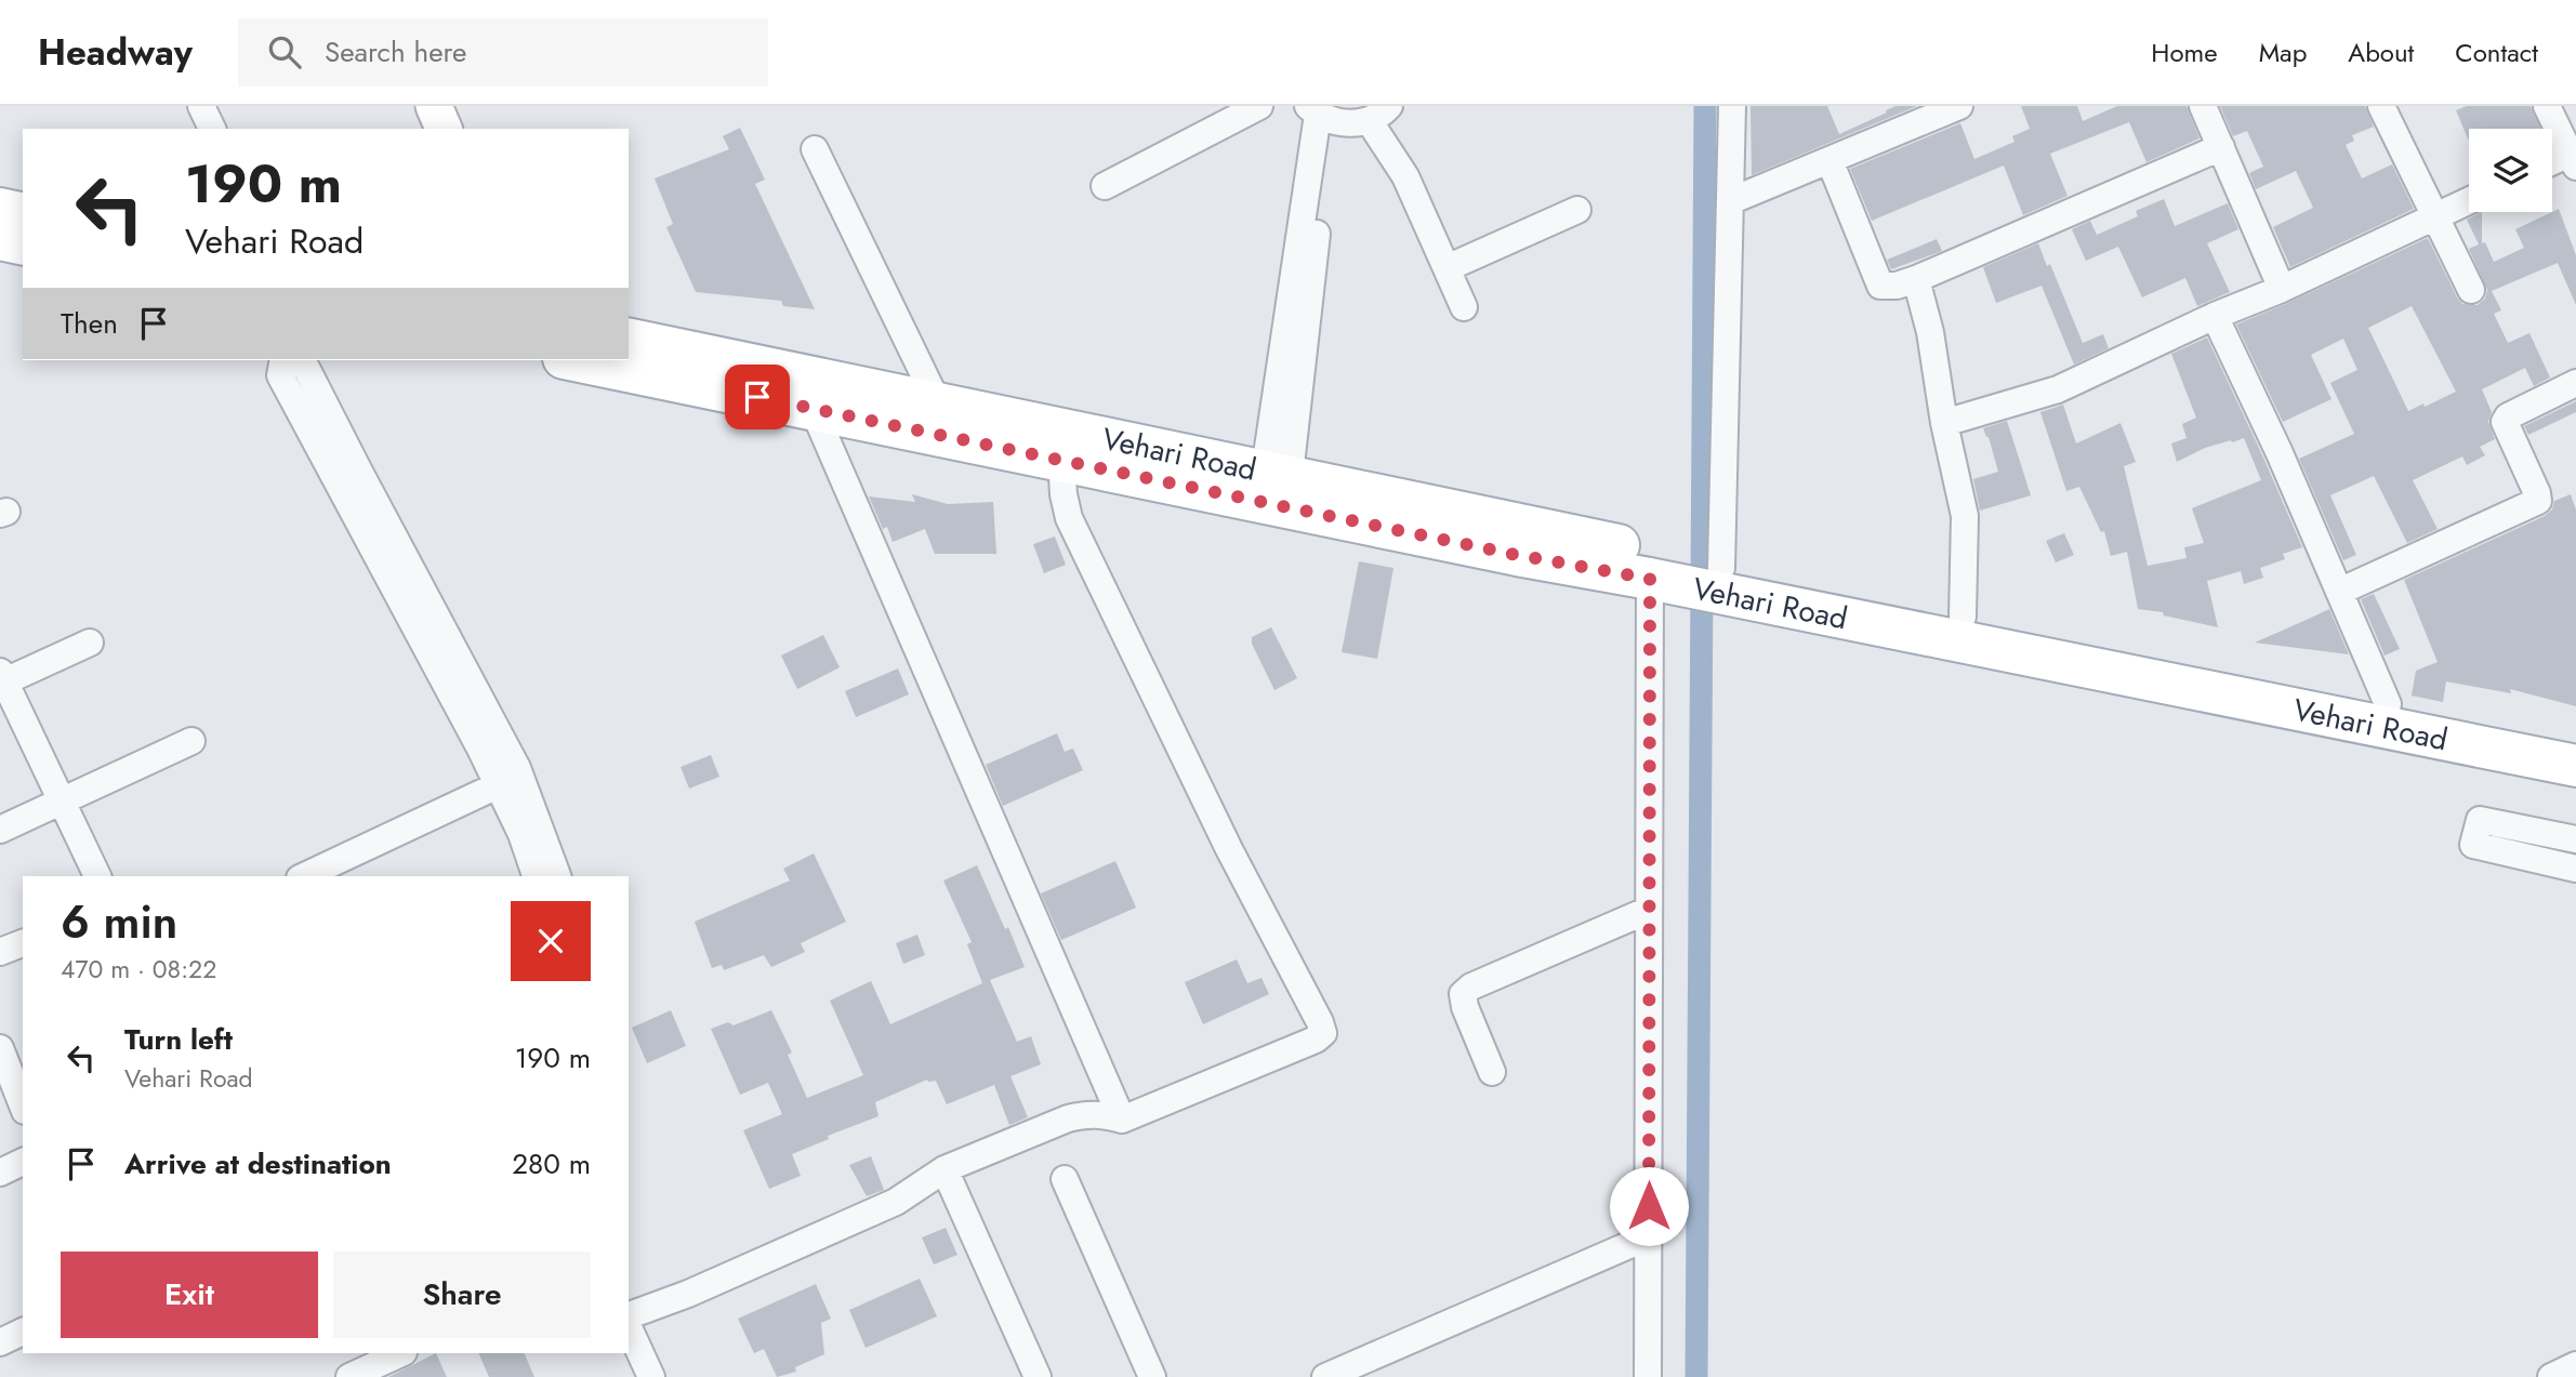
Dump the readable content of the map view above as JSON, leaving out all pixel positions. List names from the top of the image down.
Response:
{
  "streets": {
    "main road": ["Vehari Road"]
  },
  "page": {
    "header": "Headway",
    "search": "Search here",
    "nav": [
      "Home",
      "Map",
      "About",
      "Contact"
    ],
    "turn": ["190 m", "Vehari Road"],
    "then": "Then",
    "heading": ["6 min", "470 m · 08:22"],
    "list": [
      {
        "name": "Turn left",
        "note": "Vehari Road",
        "value": "190 m"
      },
      {
        "name": "Arrive at destination",
        "value": "280 m"
      }
    ],
    "buttons": ["Exit", "Share"]
  }
}
